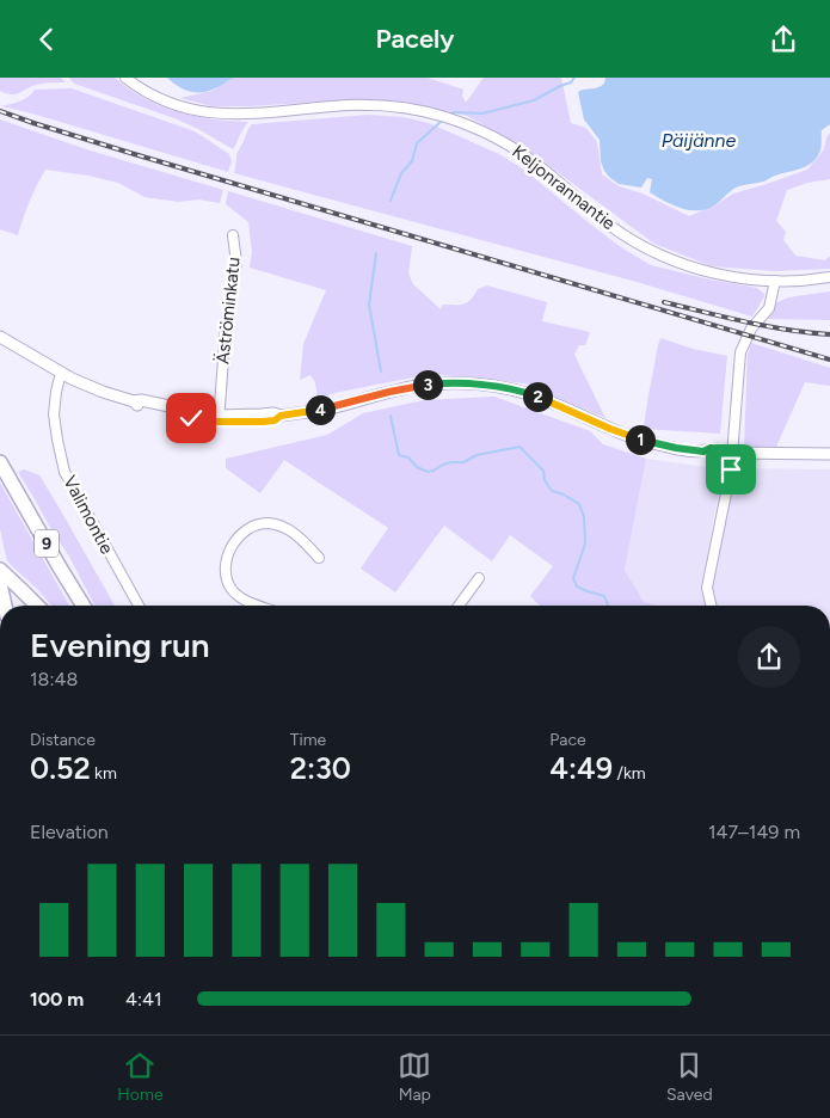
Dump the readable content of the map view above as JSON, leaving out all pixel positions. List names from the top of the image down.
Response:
{
  "streets": {
    "highway": ["9"],
    "street": ["Keljonrannantie", "Äströminkatu", "Valimontie"]
  },
  "water": ["Päijänne"],
  "page": {
    "header": "Pacely",
    "pins": [
      "3",
      "2",
      "4",
      "1"
    ],
    "heading": ["Evening run", "18:48"],
    "stats": [
      ["Distance", "0.52 km"],
      ["Time", "2:30"],
      ["Pace", "4:49 /km"]
    ],
    "chart": ["Elevation", "147–149 m"],
    "list": [
      {
        "name": "100 m",
        "note": "4:41"
      }
    ],
    "tabs": ["Home", "Map", "Saved"]
  }
}
